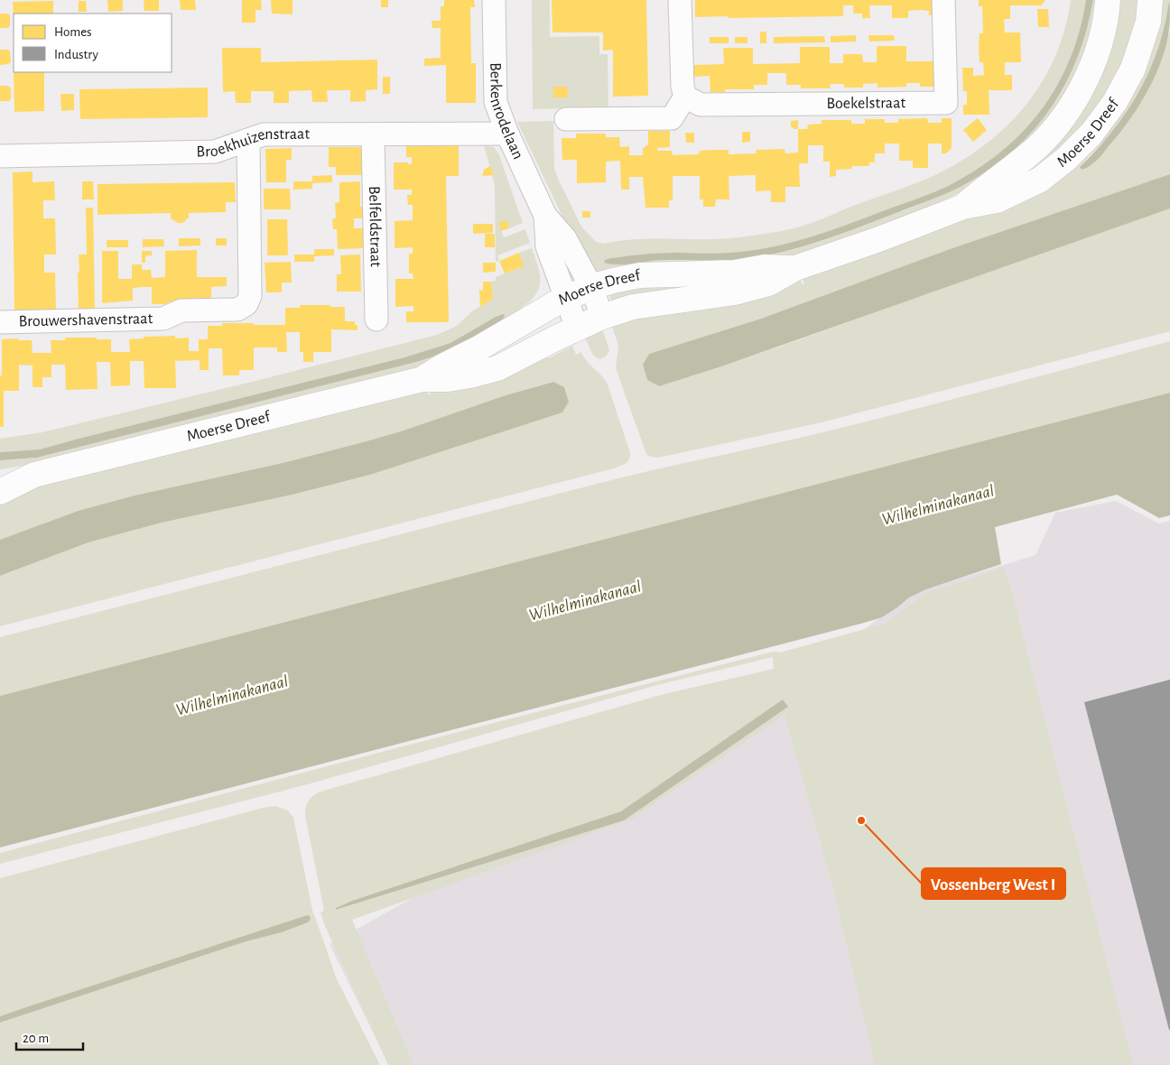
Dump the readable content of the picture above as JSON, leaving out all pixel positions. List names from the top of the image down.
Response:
{
  "streets": {
    "street": [
      "Boekelstraat",
      "Berkenrodelaan",
      "Moerse Dreef",
      "Broekhuizenstraat",
      "Belfeldstraat",
      "Brouwershavenstraat"
    ]
  },
  "crossings": [
    ["Berkenrodelaan", "Moerse Dreef"],
    ["Berkenrodelaan", "Broekhuizenstraat"],
    ["Broekhuizenstraat", "Belfeldstraat"],
    ["Broekhuizenstraat", "Brouwershavenstraat"]
  ],
  "water": ["Wilhelminakanaal"],
  "places": ["Vossenberg West I"],
  "legend": ["Homes", "Industry"],
  "scale_bar": "20 m"
}
